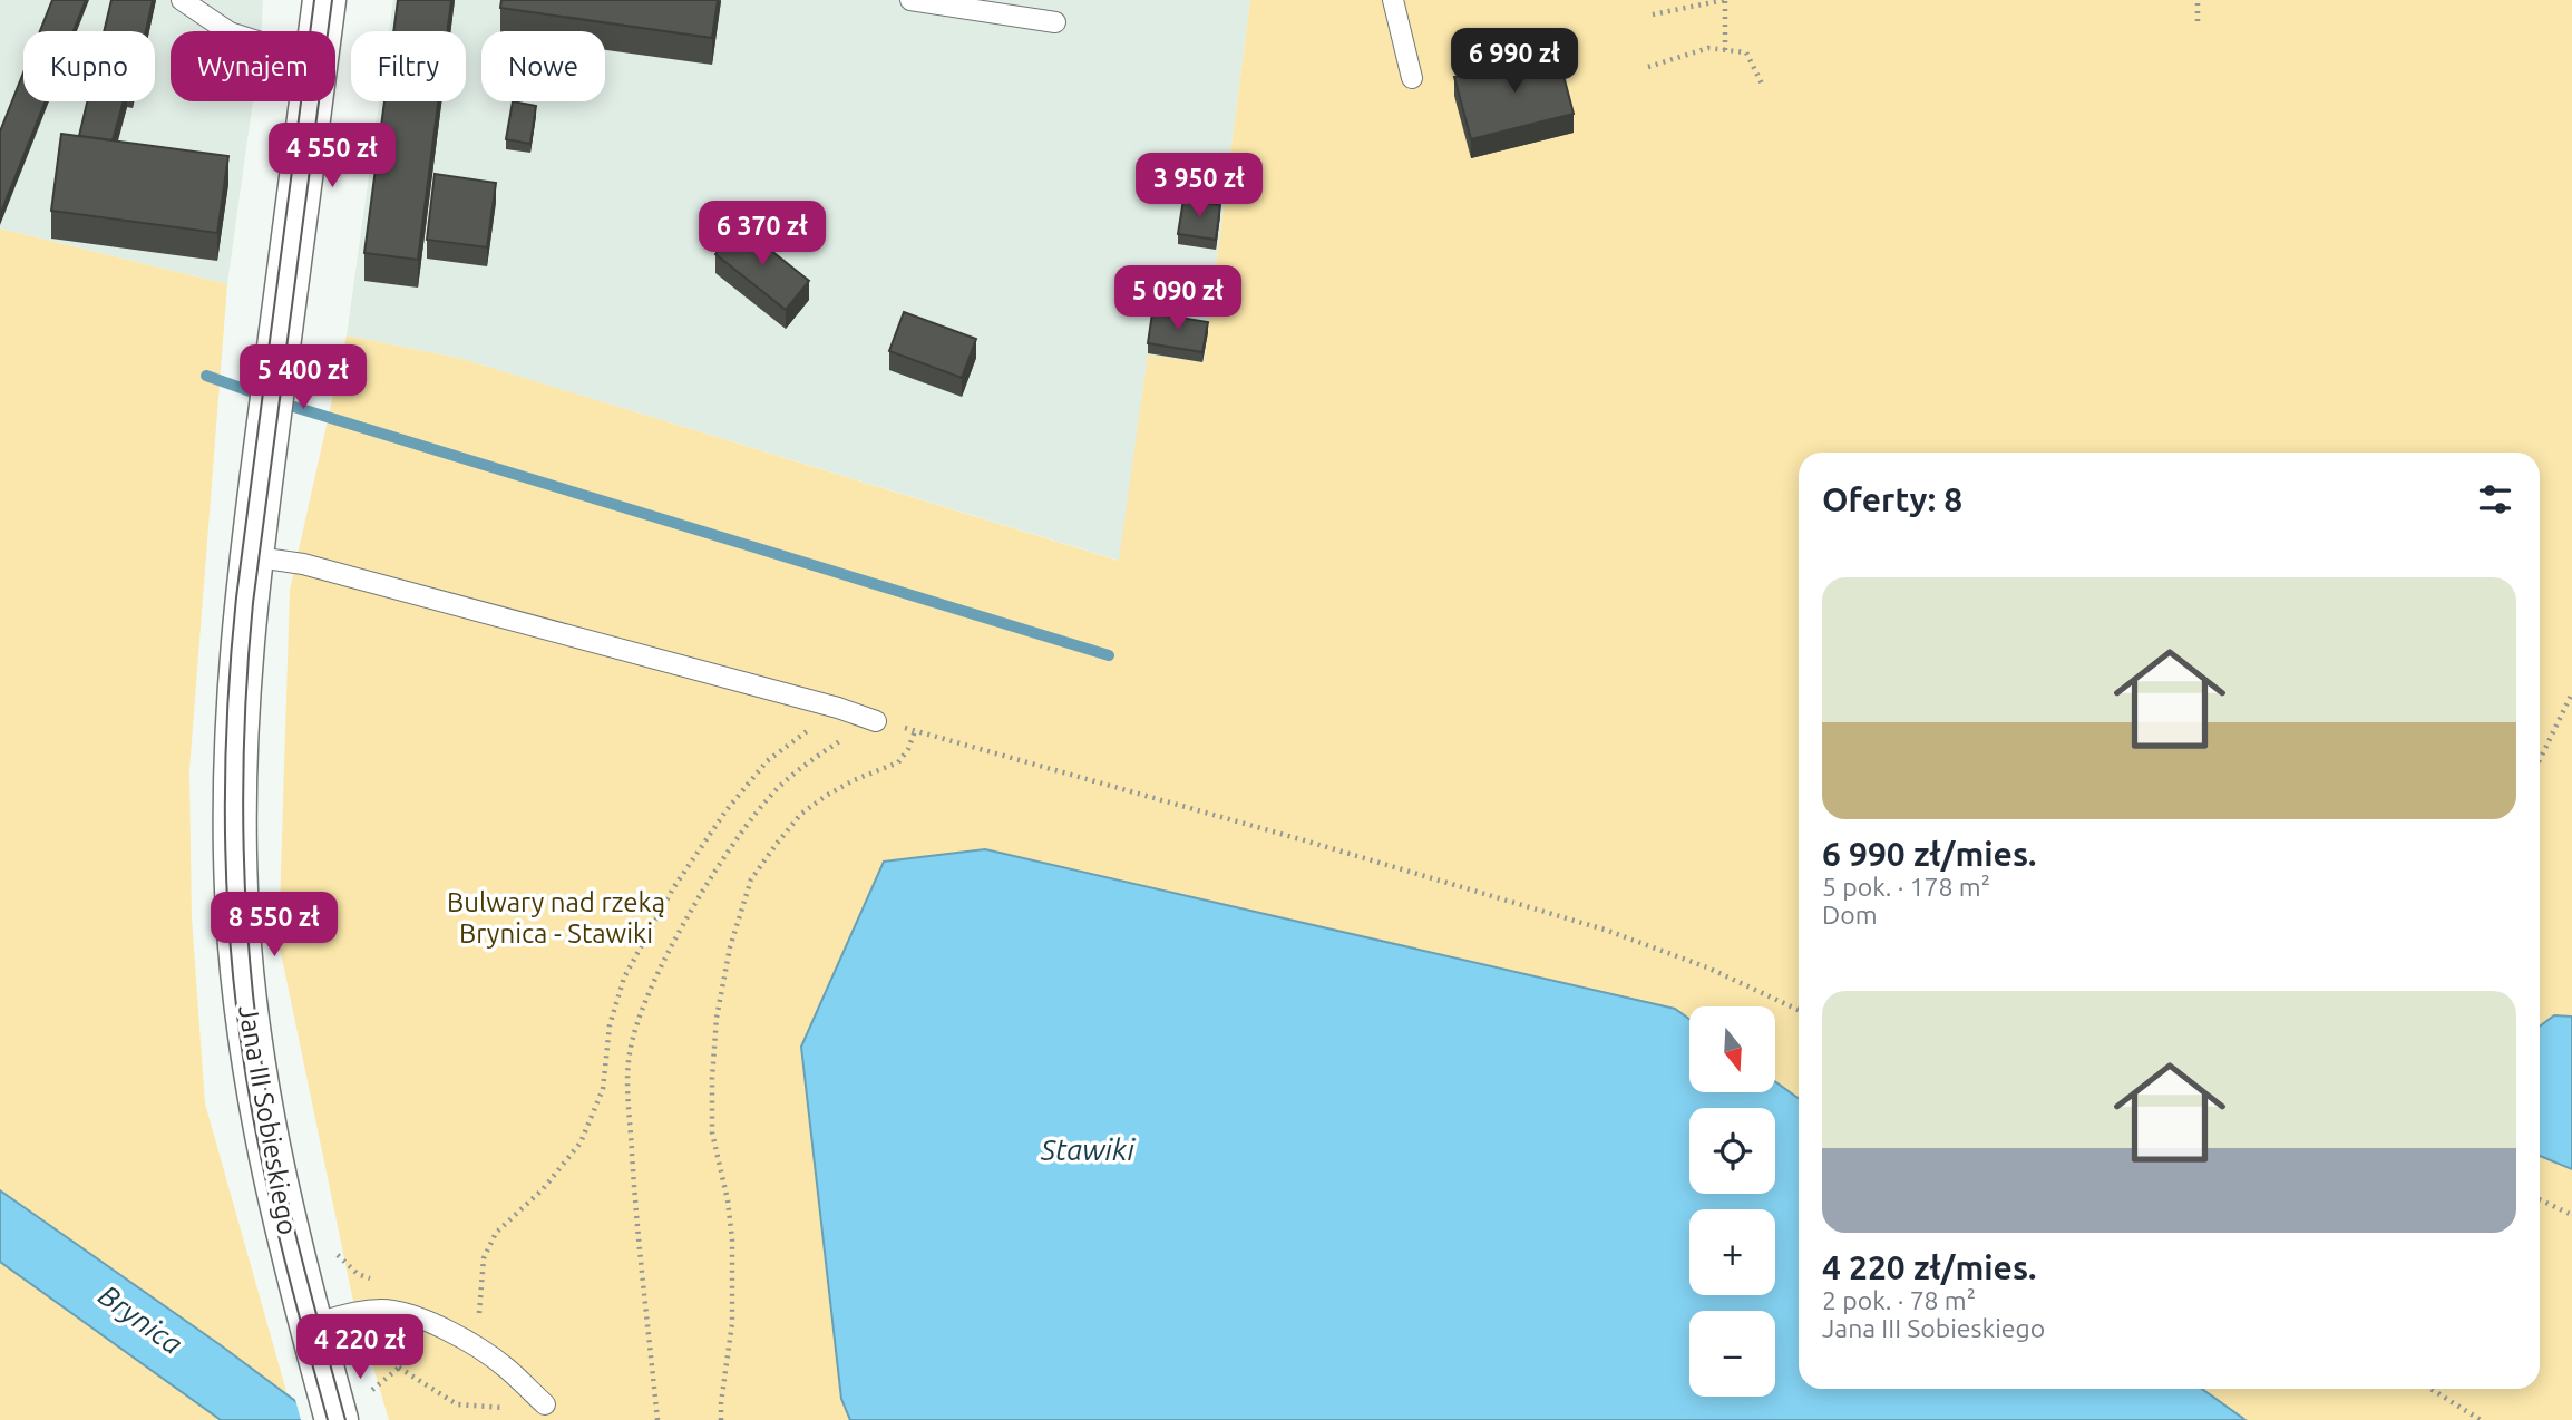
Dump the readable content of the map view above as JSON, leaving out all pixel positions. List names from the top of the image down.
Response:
{
  "streets": {
    "street": ["Jana III Sobieskiego"]
  },
  "water": ["Stawiki", "Brynica"],
  "parks": ["Bulwary nad rzeką Brynica - Stawiki"],
  "north": "bottom",
  "page": {
    "price": [
      "6 990 zł",
      "4 550 zł",
      "3 950 zł",
      "6 370 zł",
      "5 090 zł",
      "5 400 zł",
      "8 550 zł",
      "4 220 zł"
    ],
    "chip": [
      "Kupno",
      "Wynajem",
      "Filtry",
      "Nowe"
    ],
    "heading": "Oferty: 8",
    "list": [
      {
        "name": "6 990 zł/mies.",
        "note": "5 pok. · 178 m² · Dom"
      },
      {
        "name": "4 220 zł/mies.",
        "note": "2 pok. · 78 m² · Jana III Sobieskiego"
      }
    ],
    "map_buttons": ["+", "−"]
  }
}
